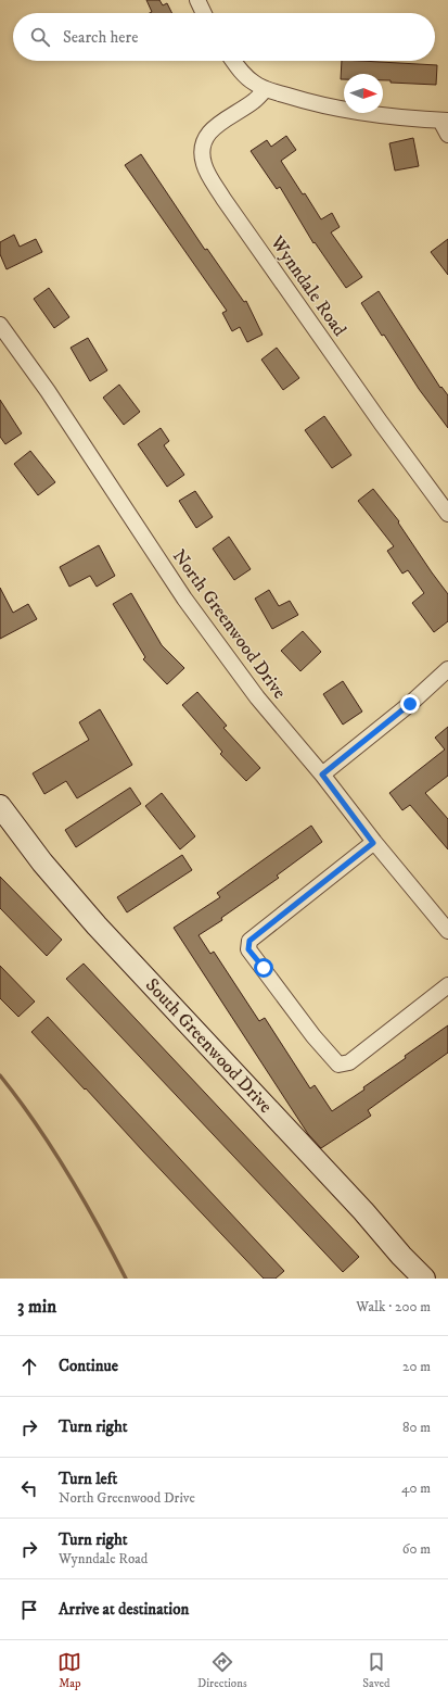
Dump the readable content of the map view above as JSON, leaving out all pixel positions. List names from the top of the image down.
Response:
{
  "streets": {
    "street": ["Wynndale Road", "North Greenwood Drive", "South Greenwood Drive"]
  },
  "north": "right",
  "page": {
    "search": "Search here",
    "heading": ["3 min", "Walk · 200 m"],
    "list": [
      ["Continue", "20 m"],
      ["Turn right", "80 m"],
      ["Turn left", "North Greenwood Drive", "40 m"],
      ["Turn right", "Wynndale Road", "60 m"],
      "Arrive at destination"
    ],
    "nav": ["Map", "Directions", "Saved"]
  }
}
